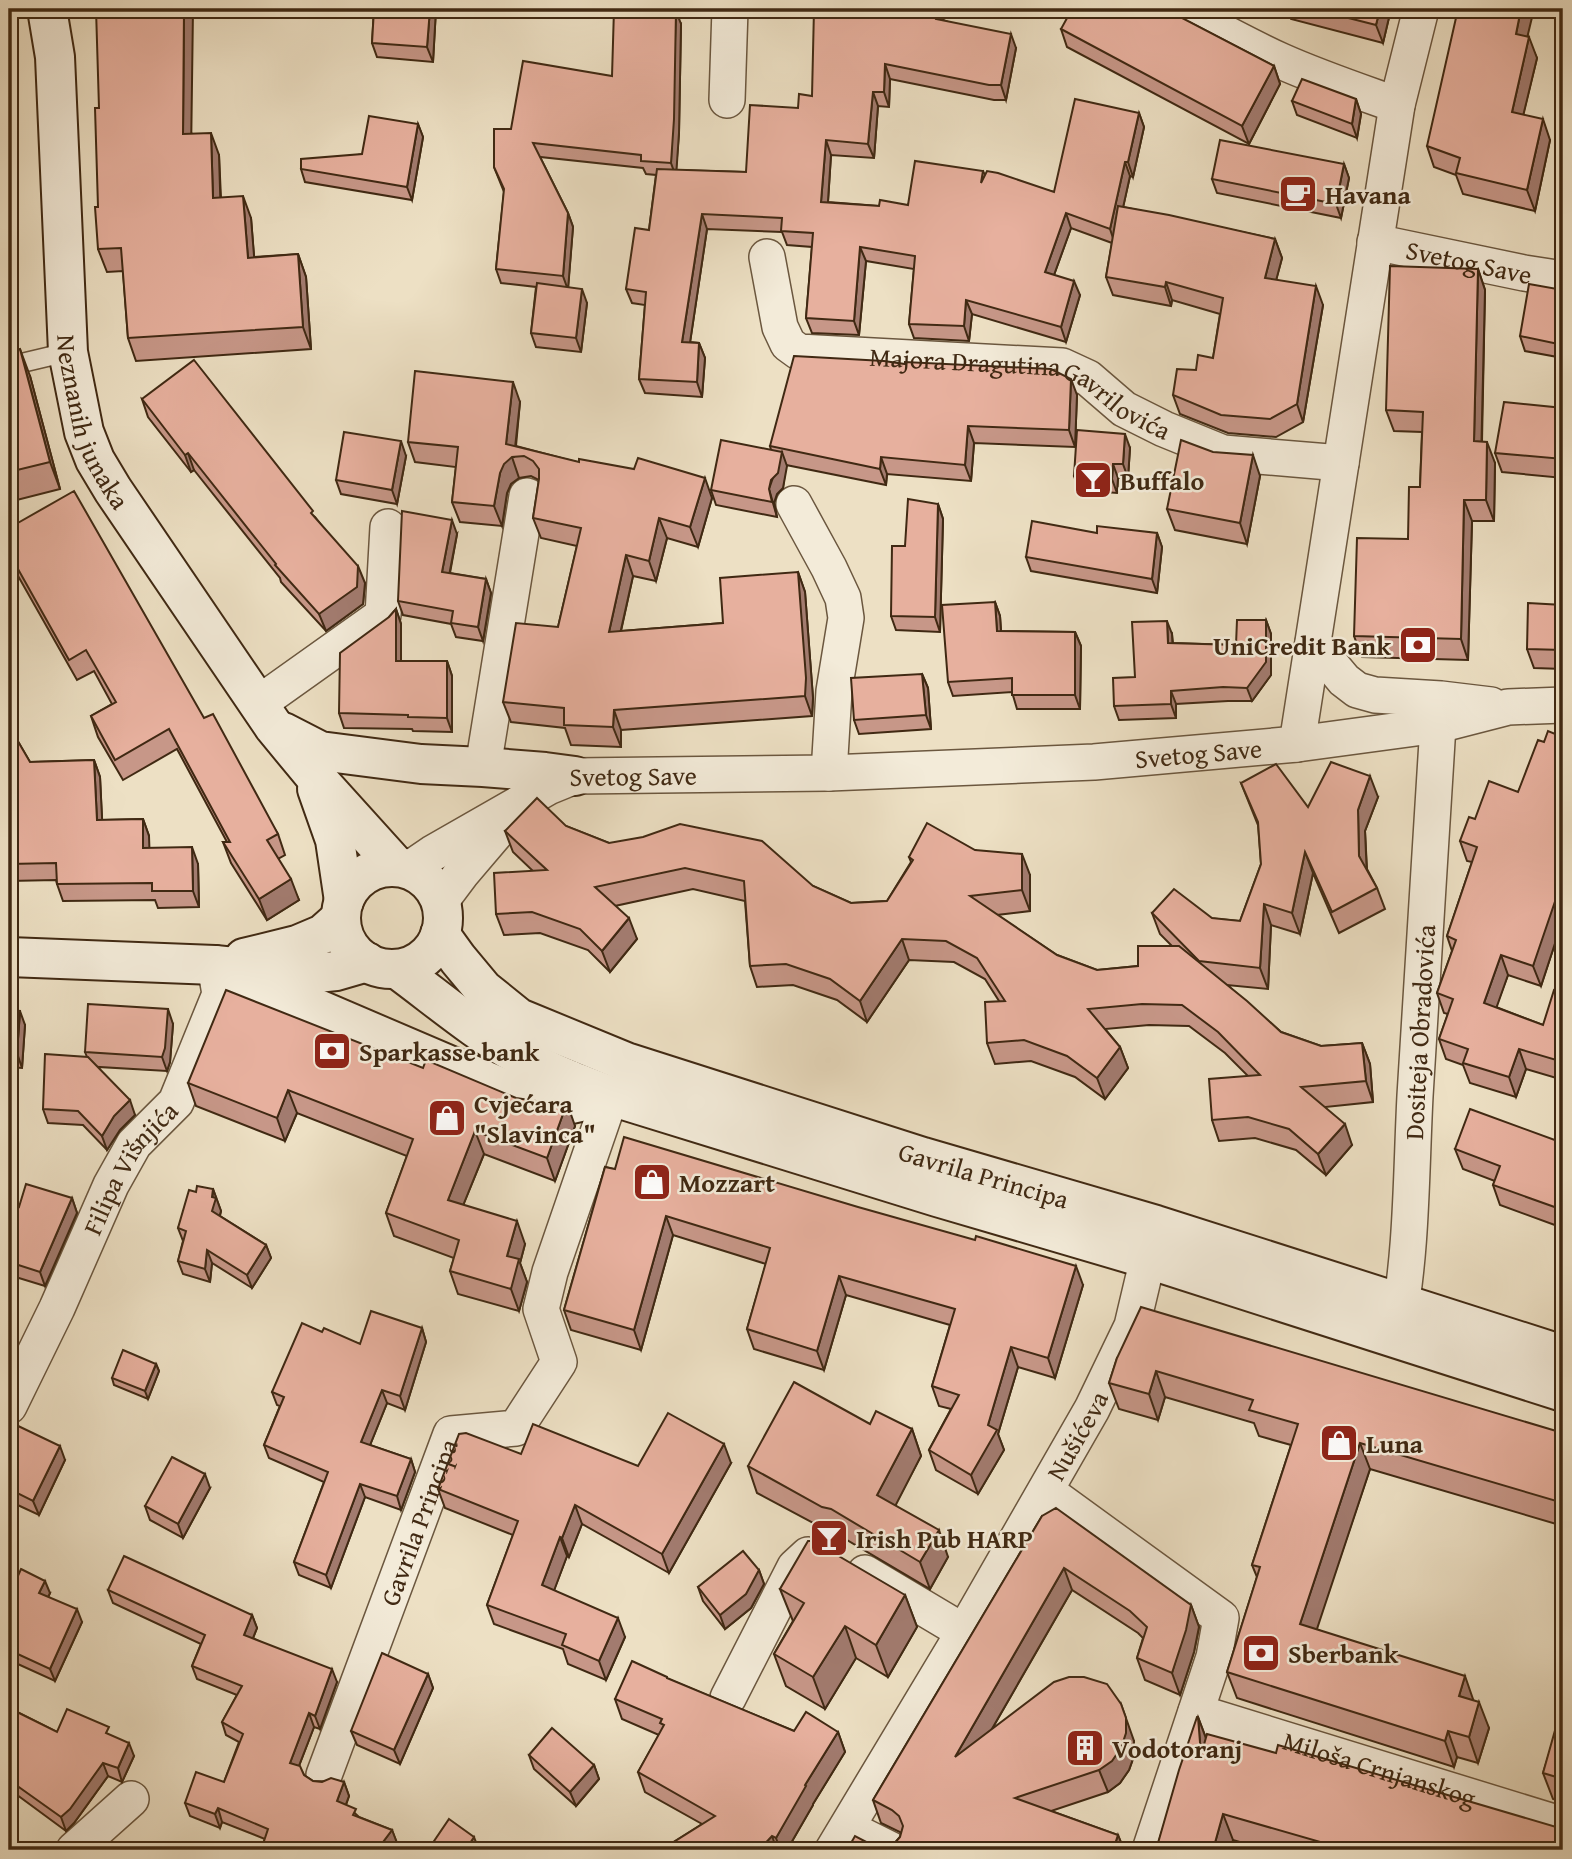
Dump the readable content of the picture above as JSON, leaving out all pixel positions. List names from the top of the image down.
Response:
{
  "streets": {
    "main road": ["Neznanih junaka", "Gavrila Principa"],
    "street": [
      "Svetog Save",
      "Majora Dragutina Gavrilovića",
      "Dositeja Obradovića",
      "Filipa Višnjića",
      "Nušićeva",
      "Miloša Crnjanskog"
    ]
  },
  "crossings": [
    ["Svetog Save", "Neznanih junaka"],
    ["Svetog Save", "Dositeja Obradovića"],
    ["Svetog Save", "Gavrila Principa"],
    ["Neznanih junaka", "Gavrila Principa"],
    ["Dositeja Obradovića", "Gavrila Principa"],
    ["Gavrila Principa", "Nušićeva"]
  ],
  "places": {
    "cafe": ["Havana"],
    "bar": ["Buffalo", "Irish Pub HARP"],
    "bank": ["UniCredit Bank", "Sparkasse bank", "Sberbank"],
    "shop": ["Cvjećara \"Slavinca\"", "Mozzart", "Luna"],
    "building": ["Vodotoranj"]
  }
}
